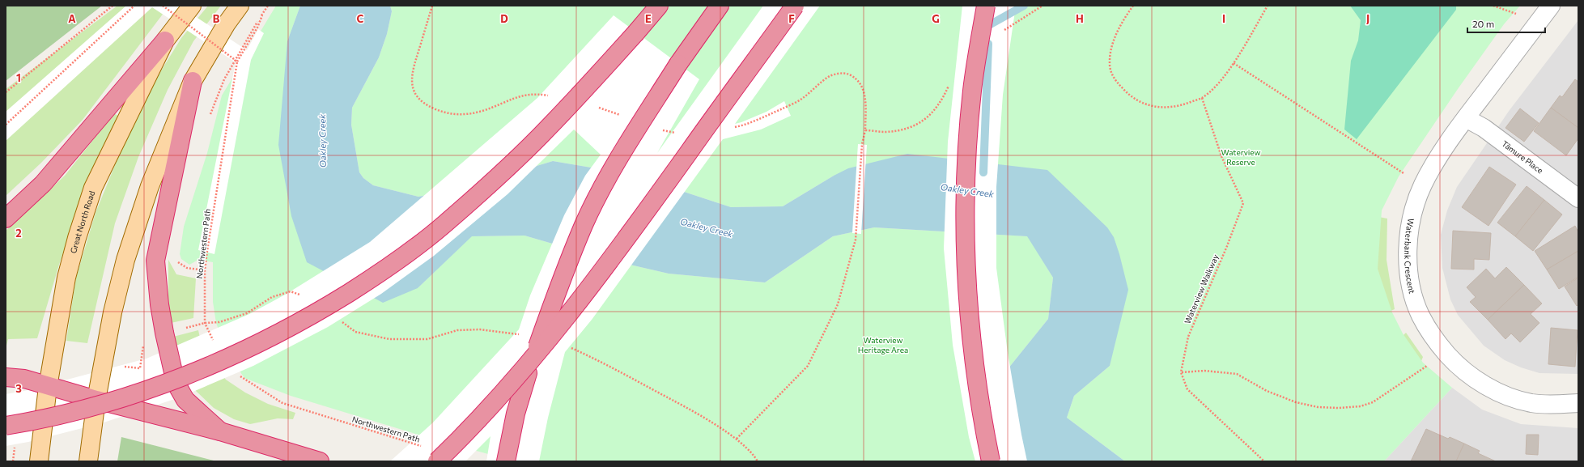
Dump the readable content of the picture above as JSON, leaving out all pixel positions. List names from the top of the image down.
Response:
{
  "streets": {
    "main road": ["Great North Road"],
    "street": ["Tāmure Place", "Waterbank Crescent"],
    "path": ["Northwestern Path", "Waterview Walkway"]
  },
  "crossings": [
    ["Tāmure Place", "Waterbank Crescent"]
  ],
  "water": ["Oakley Creek"],
  "parks": ["Waterview Reserve", "Waterview Heritage Area"],
  "scale_bar": "20 m",
  "grid": {
    "columns": [
      "A",
      "B",
      "C",
      "D",
      "E",
      "F",
      "G",
      "H",
      "I",
      "J"
    ],
    "rows": ["1", "2", "3"]
  }
}
